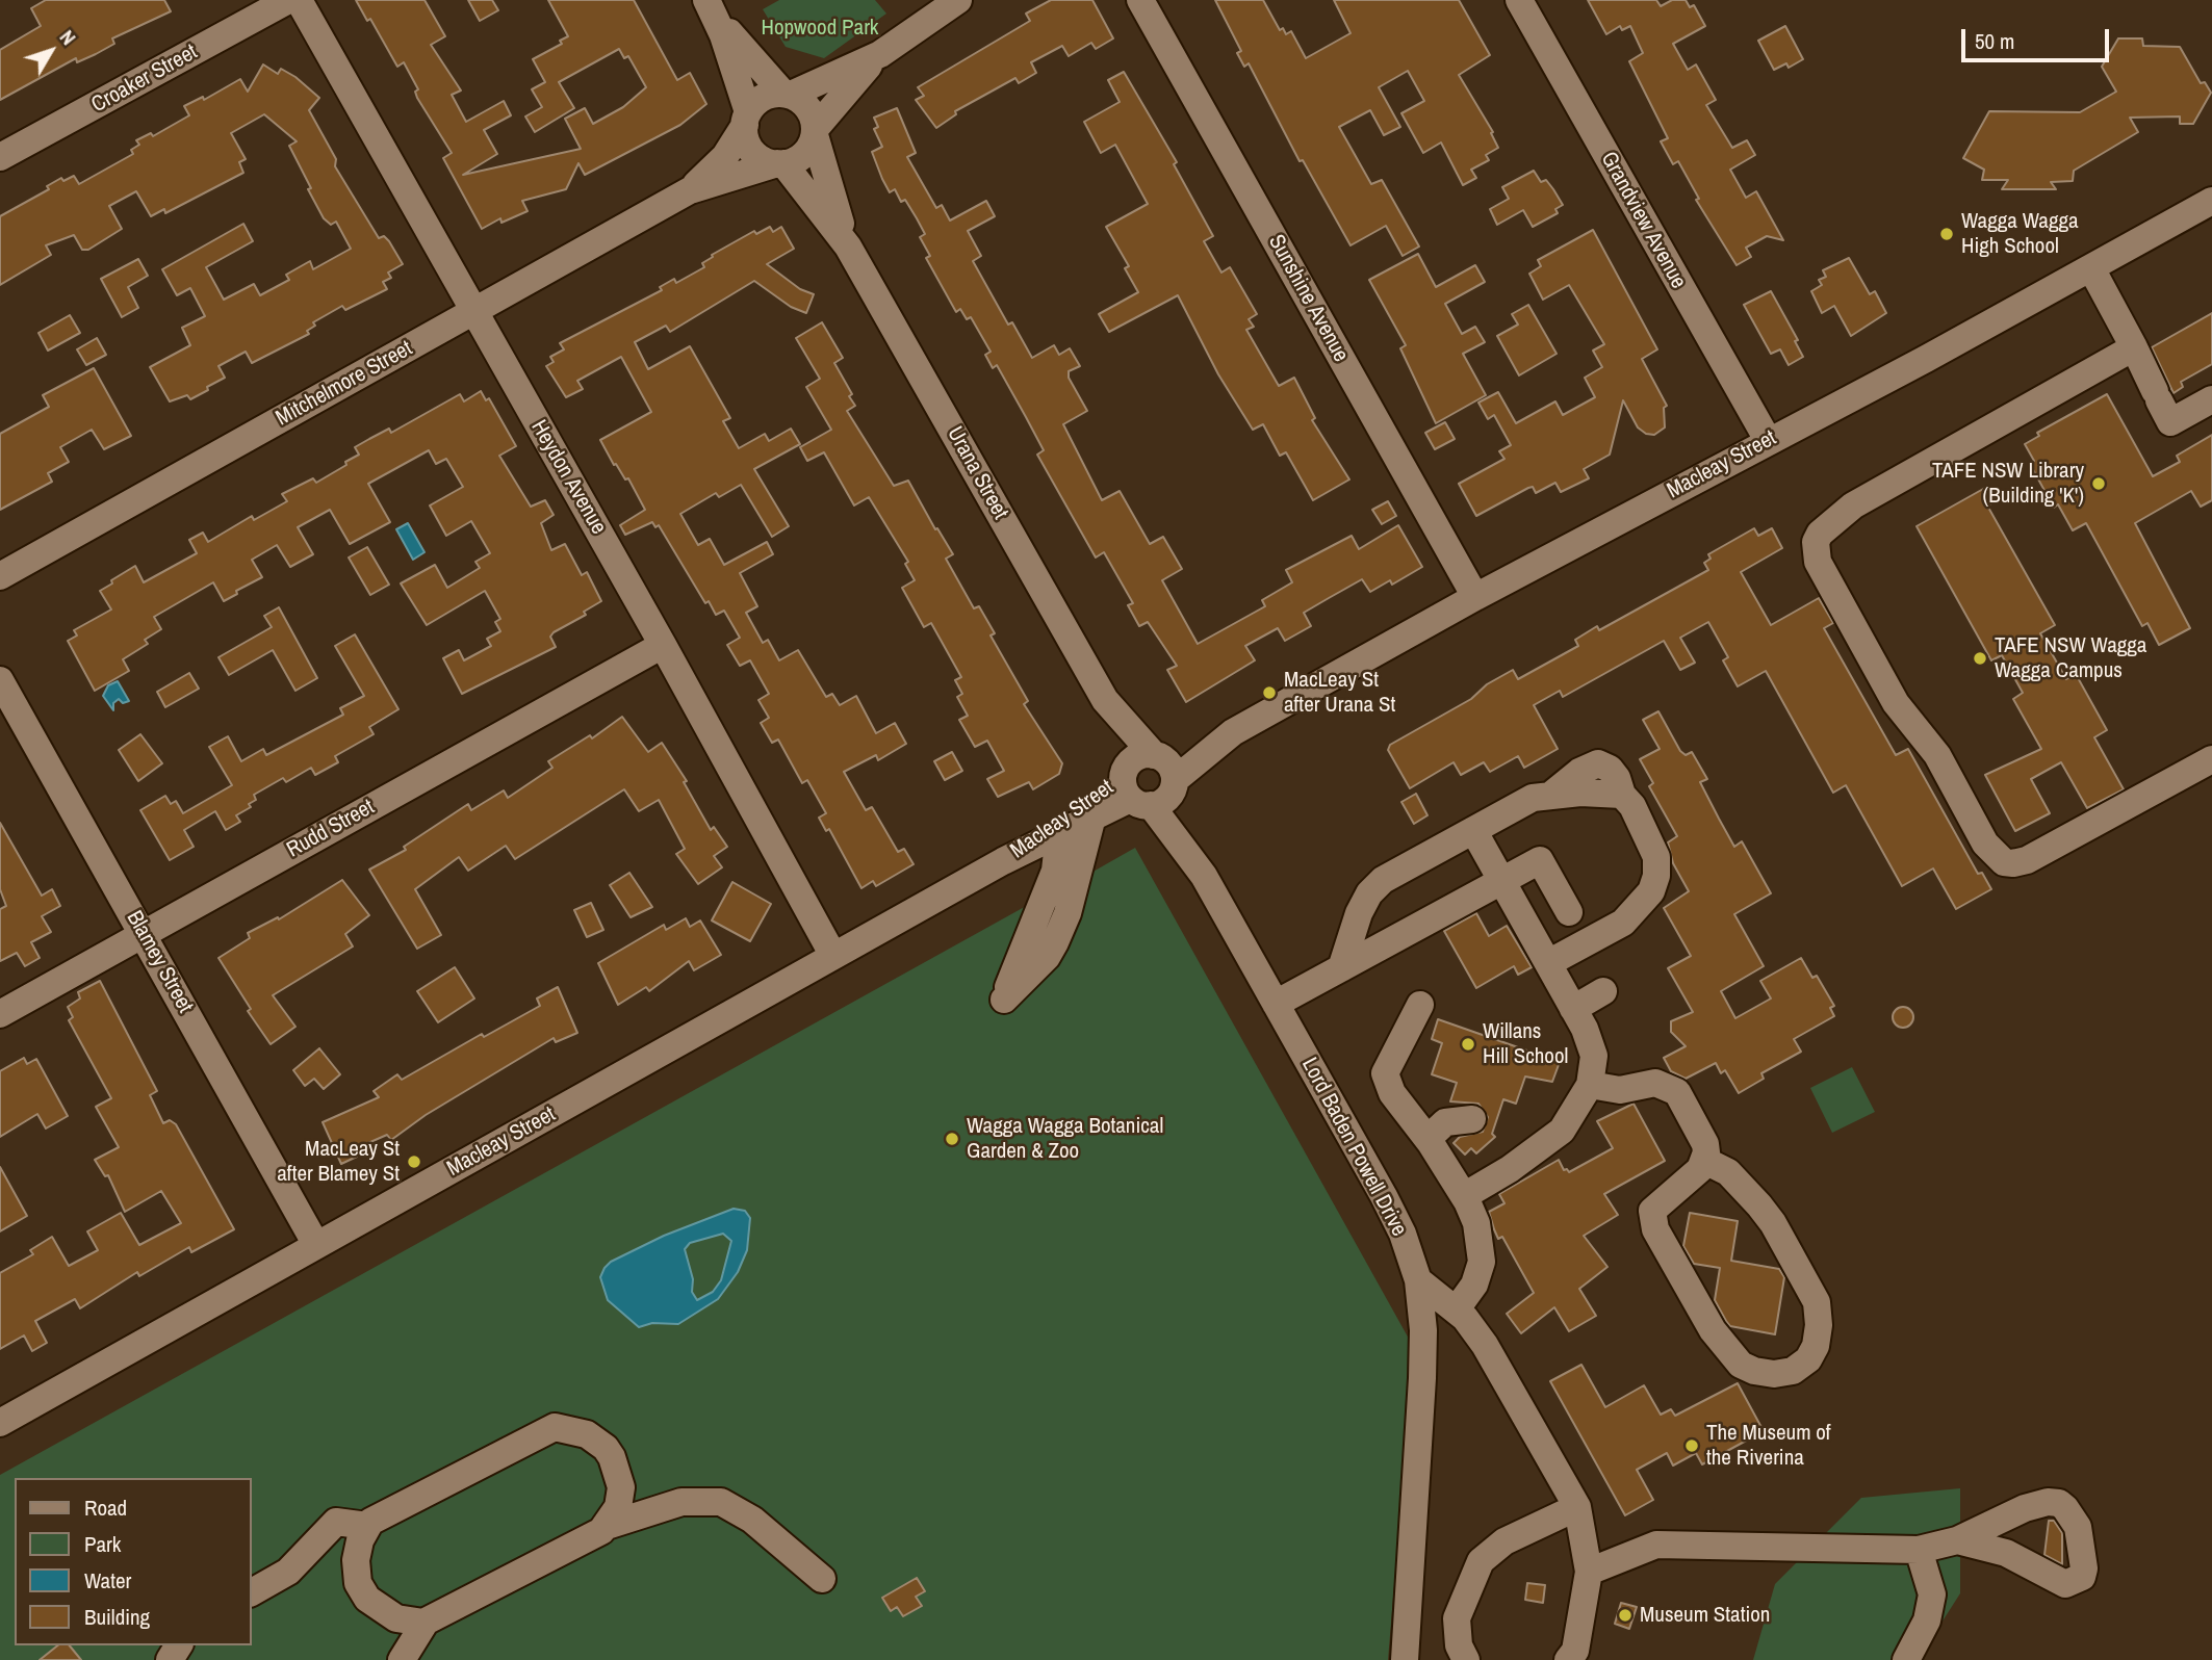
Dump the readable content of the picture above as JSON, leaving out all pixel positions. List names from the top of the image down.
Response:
{
  "streets": {
    "street": [
      "Croaker Street",
      "Grandview Avenue",
      "Sunshine Avenue",
      "Mitchelmore Street",
      "Macleay Street",
      "Urana Street",
      "Heydon Avenue",
      "Rudd Street",
      "Blamey Street",
      "Lord Baden Powell Drive"
    ]
  },
  "crossings": [
    ["Grandview Avenue", "Macleay Street"],
    ["Sunshine Avenue", "Macleay Street"],
    ["Mitchelmore Street", "Urana Street"],
    ["Mitchelmore Street", "Heydon Avenue"],
    ["Macleay Street", "Urana Street"],
    ["Macleay Street", "Heydon Avenue"],
    ["Macleay Street", "Blamey Street"],
    ["Macleay Street", "Lord Baden Powell Drive"],
    ["Urana Street", "Lord Baden Powell Drive"],
    ["Heydon Avenue", "Rudd Street"],
    ["Rudd Street", "Blamey Street"]
  ],
  "parks": ["Hopwood Park"],
  "places": [
    "Wagga Wagga High School",
    "TAFE NSW Library (Building 'K')",
    "TAFE NSW Wagga Wagga Campus",
    "MacLeay St after Urana St",
    "Willans Hill School",
    "Wagga Wagga Botanical Garden & Zoo",
    "MacLeay St after Blamey St",
    "The Museum of the Riverina",
    "Museum Station"
  ],
  "legend": [
    "Road",
    "Park",
    "Water",
    "Building"
  ],
  "scale_bar": "50 m",
  "north": "top right"
}
